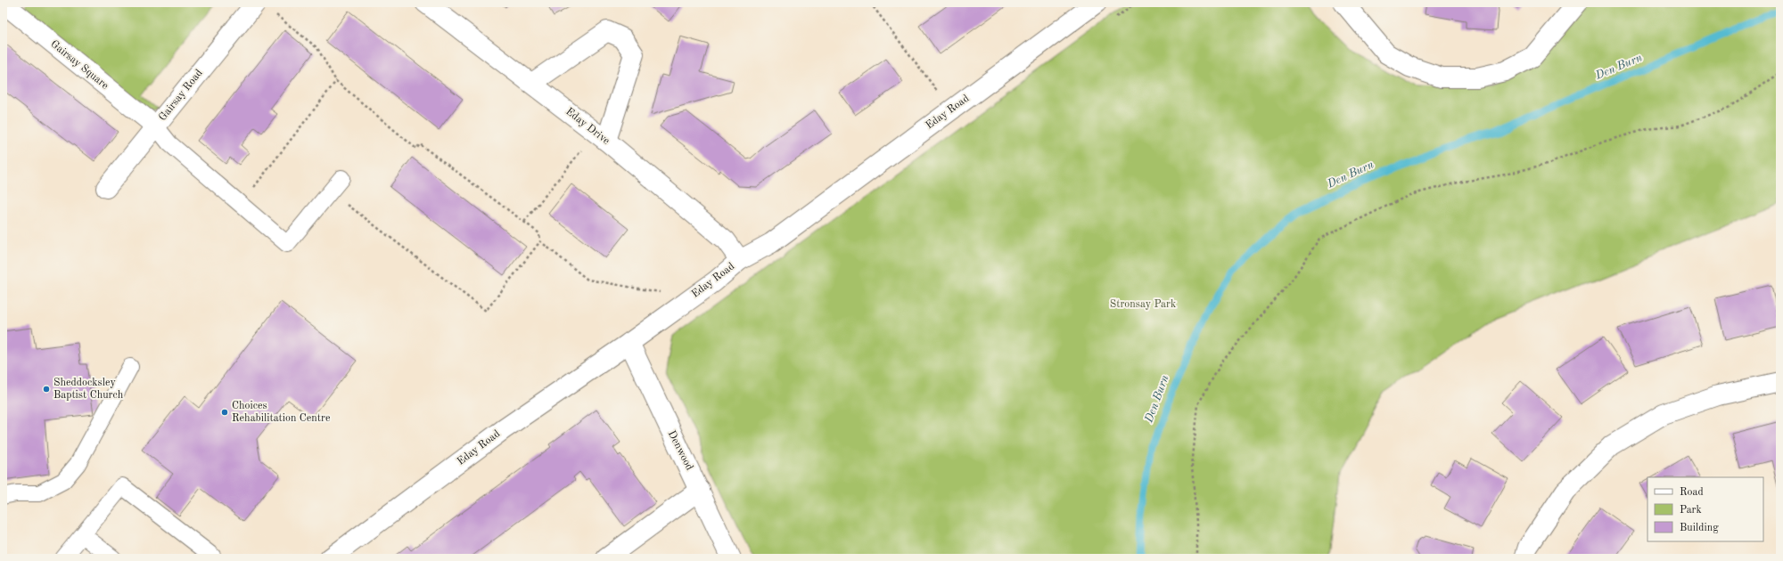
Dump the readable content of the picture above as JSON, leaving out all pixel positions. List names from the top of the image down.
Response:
{
  "streets": {
    "street": [
      "Gairsay Square",
      "Gairsay Road",
      "Eday Road",
      "Eday Drive",
      "Denwood"
    ]
  },
  "crossings": [
    ["Gairsay Square", "Gairsay Road"],
    ["Eday Road", "Eday Drive"],
    ["Eday Road", "Denwood"]
  ],
  "water": ["Den Burn"],
  "parks": ["Stronsay Park"],
  "places": ["Sheddocksley Baptist Church", "Choices Rehabilitation Centre"],
  "legend": ["Road", "Park", "Building"]
}
